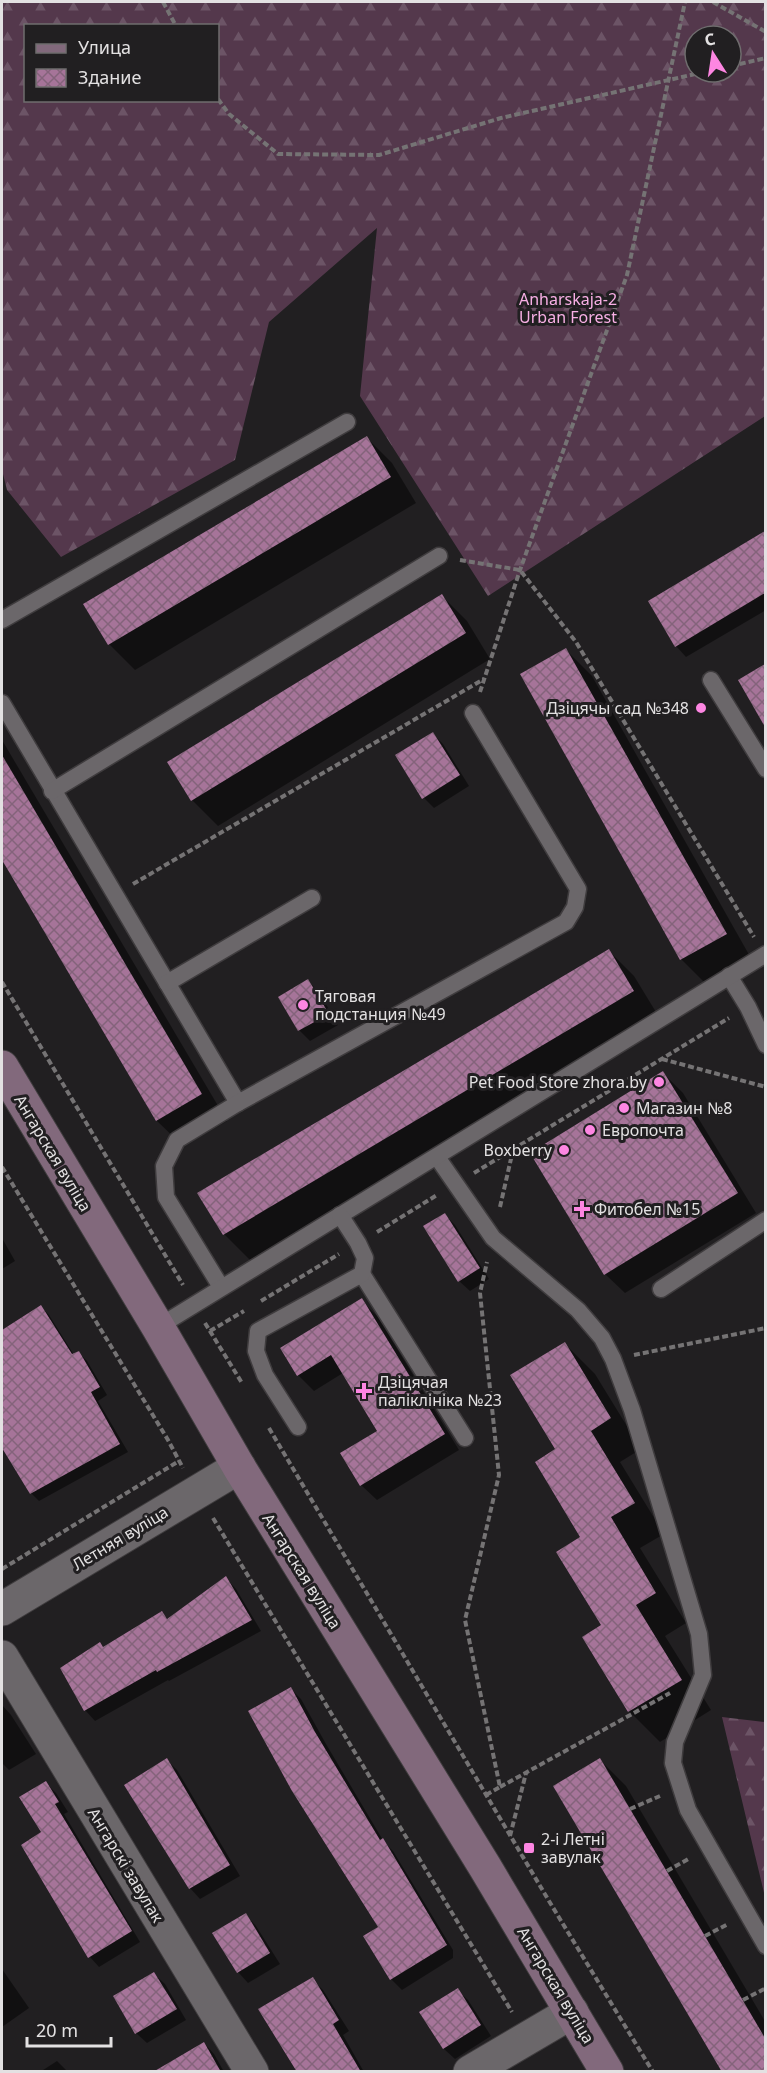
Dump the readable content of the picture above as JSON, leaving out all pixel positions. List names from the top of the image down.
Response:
{
  "streets": {
    "main road": ["Ангарская вуліца"],
    "street": ["Летняя вуліца", "Ангарскі завулак"]
  },
  "crossings": [
    ["Ангарская вуліца", "Летняя вуліца"]
  ],
  "parks": ["Anharskaja-2 Urban Forest"],
  "places": {
    "other": [
      "Дзіцячы сад №348",
      "Тяговая подстанция №49",
      "Pet Food Store zhora.by",
      "Магазин №8",
      "Европочта",
      "Boxberry"
    ],
    "health": ["Фитобел №15", "Дзіцячая паліклініка №23"],
    "transit": ["2-і Летні завулак"]
  },
  "legend": ["Улица", "Здание"],
  "scale_bar": "20 m",
  "north": "top"
}
